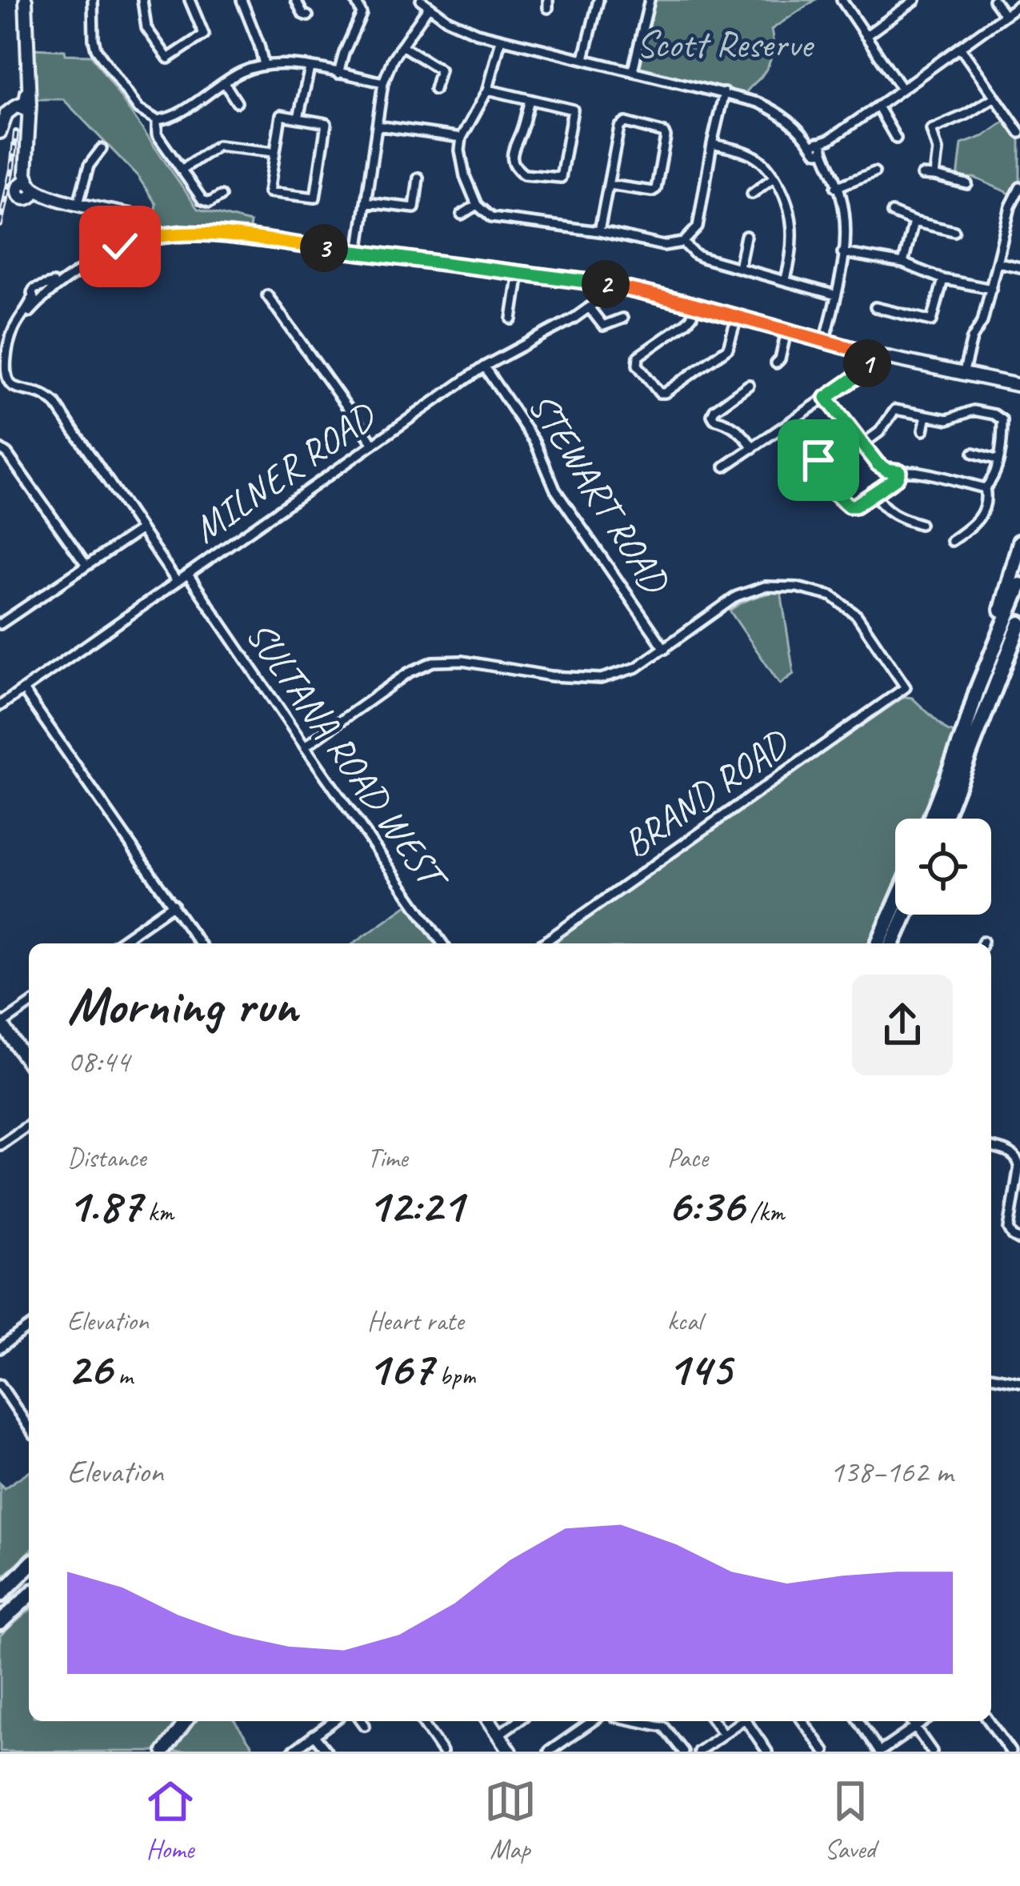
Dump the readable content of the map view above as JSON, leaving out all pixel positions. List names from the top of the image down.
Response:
{
  "streets": {
    "street": [
      "MILNER ROAD",
      "STEWART ROAD",
      "SULTANA ROAD WEST",
      "BRAND ROAD"
    ]
  },
  "crossings": [
    ["MILNER ROAD", "STEWART ROAD"],
    ["MILNER ROAD", "SULTANA ROAD WEST"],
    ["STEWART ROAD", "BRAND ROAD"]
  ],
  "parks": ["Scott Reserve"],
  "page": {
    "pins": ["3", "2", "1"],
    "heading": ["Morning run", "08:44"],
    "stats": [
      ["Distance", "1.87 km"],
      ["Time", "12:21"],
      ["Pace", "6:36 /km"],
      ["Elevation", "26 m"],
      ["Heart rate", "167 bpm"],
      ["kcal", "145"]
    ],
    "chart": ["Elevation", "138–162 m"],
    "tabs": ["Home", "Map", "Saved"]
  }
}
